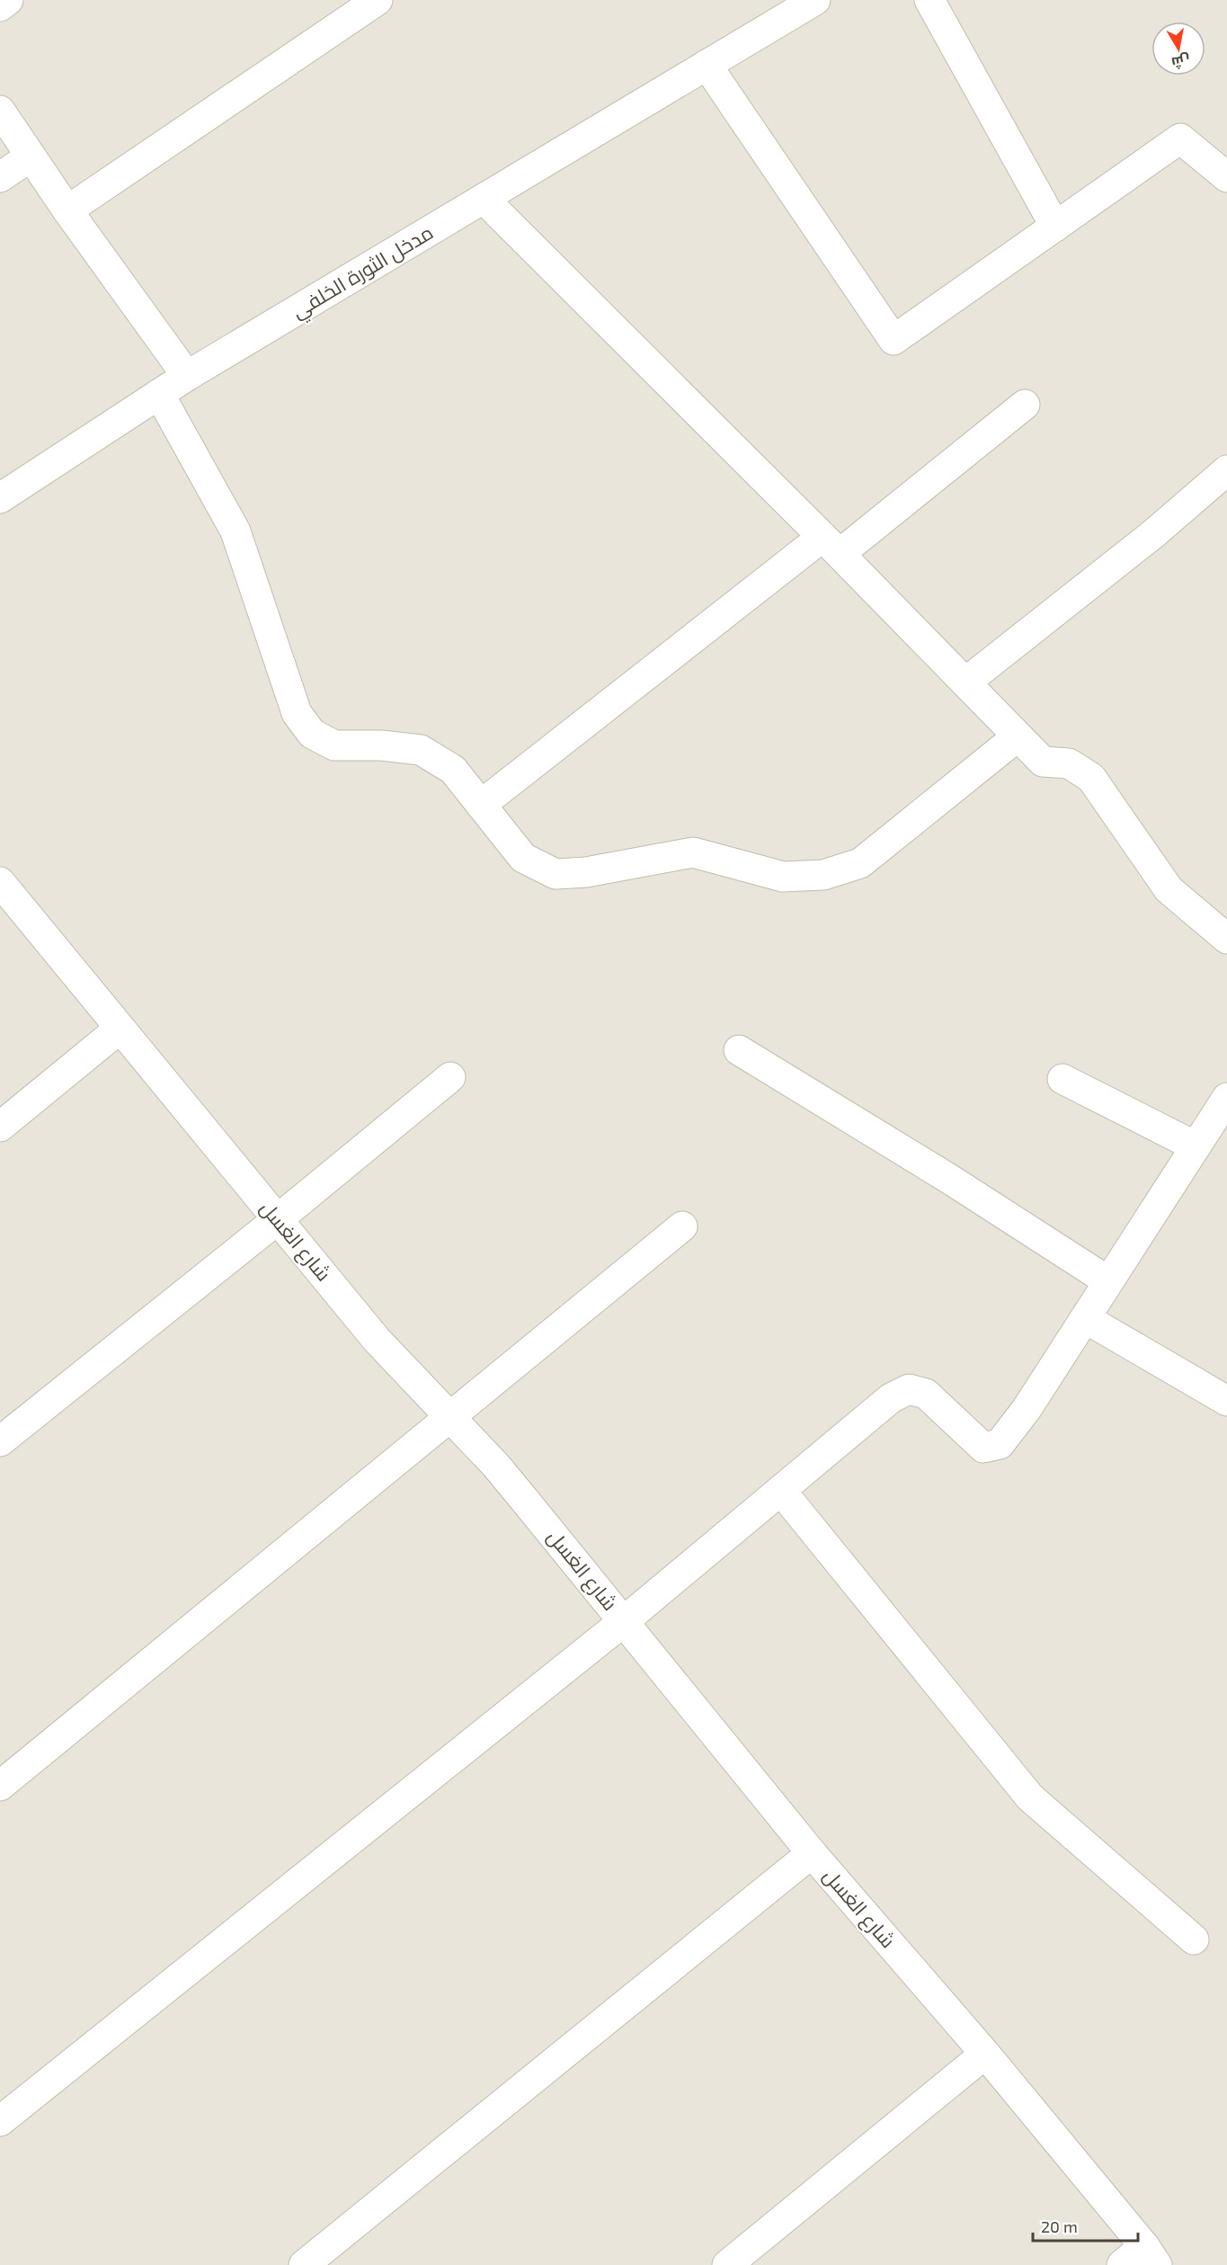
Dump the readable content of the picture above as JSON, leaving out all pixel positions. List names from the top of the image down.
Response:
{
  "streets": {
    "street": ["مدخل الثورة الخلفي", "شارع الغسل"]
  },
  "scale_bar": "20 m",
  "north": "bottom"
}
